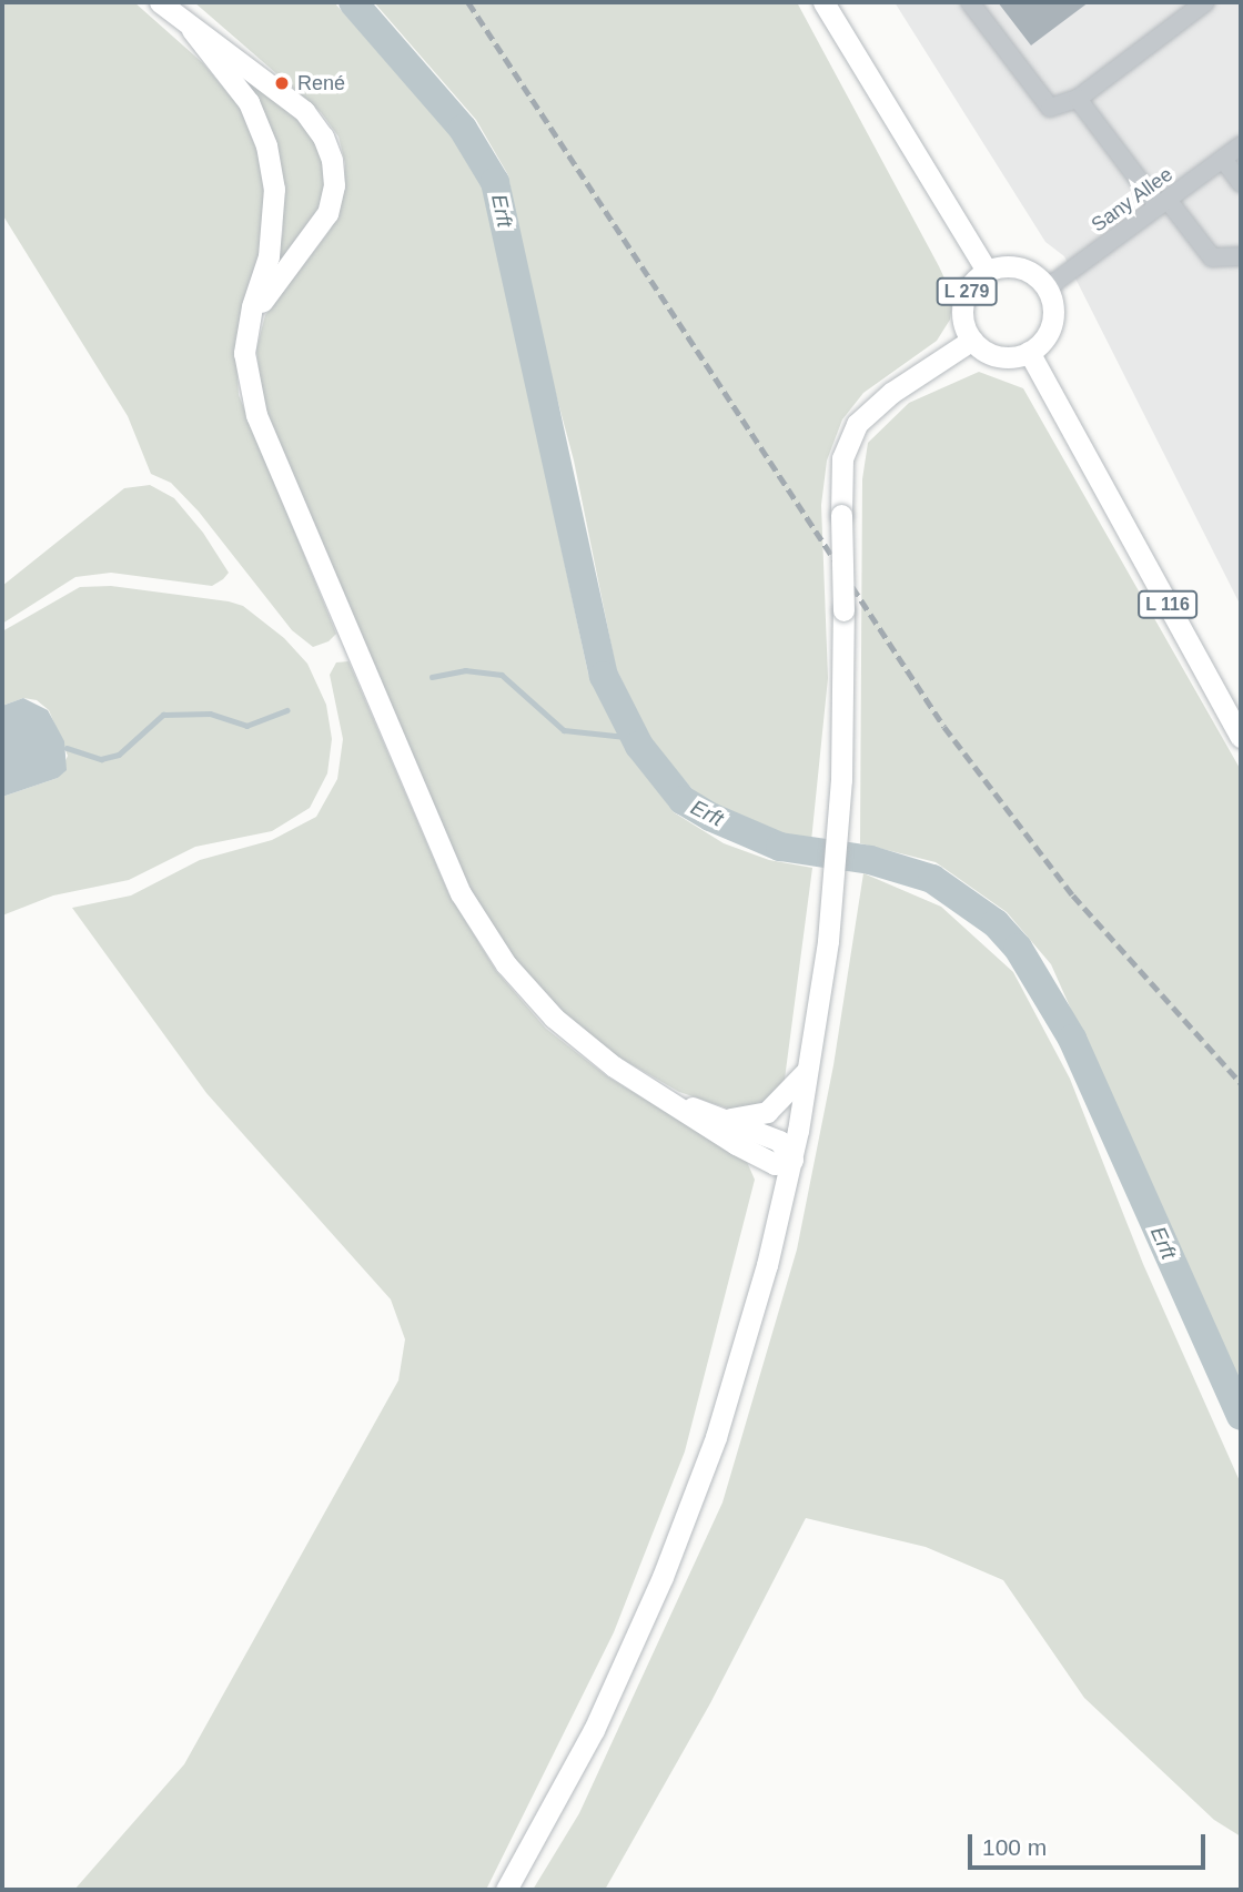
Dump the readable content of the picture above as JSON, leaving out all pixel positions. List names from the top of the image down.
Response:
{
  "streets": {
    "main road": ["L 279", "L 116"],
    "street": ["Sany Allee"]
  },
  "crossings": [
    ["Sany Allee", "L 279"],
    ["Sany Allee", "L 116"],
    ["L 279", "L 116"]
  ],
  "water": ["Erft"],
  "places": ["René"],
  "scale_bar": "100 m"
}
